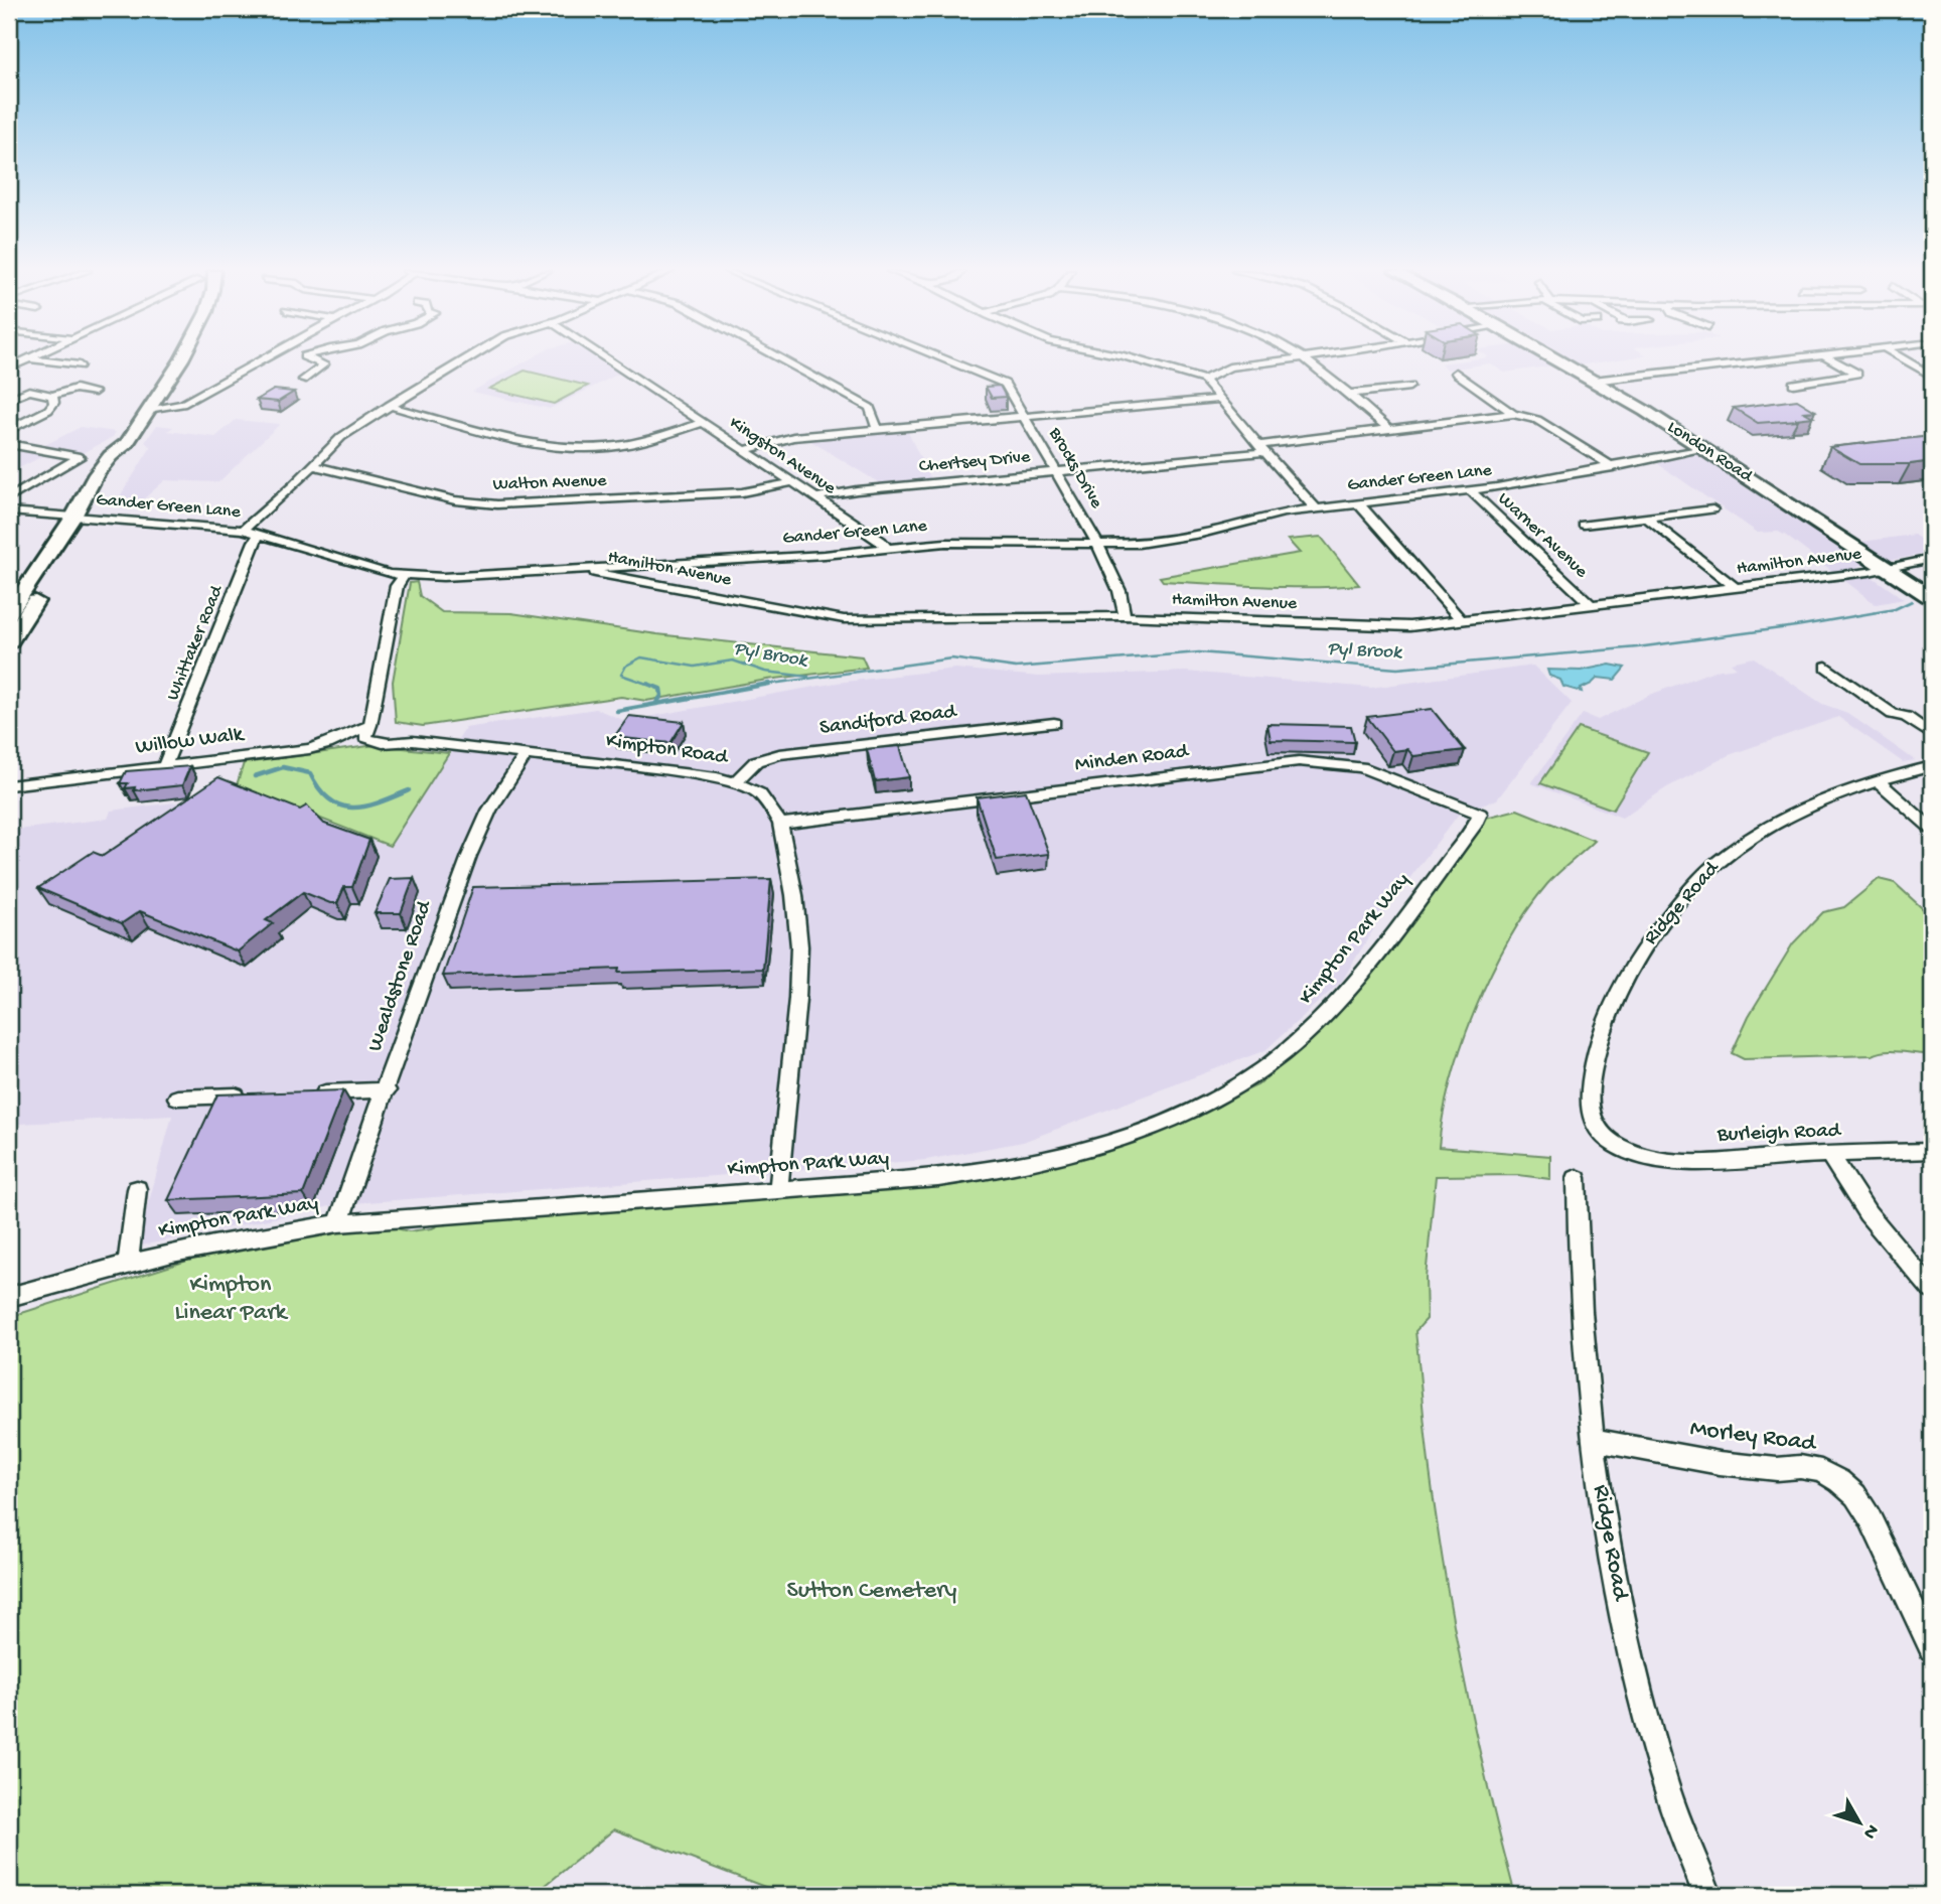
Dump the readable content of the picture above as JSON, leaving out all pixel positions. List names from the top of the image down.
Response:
{
  "streets": {
    "highway": ["London Road"],
    "street": [
      "Kingston Avenue",
      "Chertsey Drive",
      "Brocks Drive",
      "Gander Green Lane",
      "Walton Avenue",
      "Warner Avenue",
      "Hamilton Avenue",
      "Whittaker Road",
      "Sandiford Road",
      "Willow Walk",
      "Kimpton Road",
      "Minden Road",
      "Ridge Road",
      "Kimpton Park Way",
      "Wealdstone Road",
      "Burleigh Road",
      "Morley Road"
    ]
  },
  "crossings": [
    ["London Road", "Gander Green Lane"],
    ["London Road", "Hamilton Avenue"],
    ["Kingston Avenue", "Chertsey Drive"],
    ["Kingston Avenue", "Gander Green Lane"],
    ["Kingston Avenue", "Walton Avenue"],
    ["Chertsey Drive", "Brocks Drive"],
    ["Brocks Drive", "Gander Green Lane"],
    ["Brocks Drive", "Hamilton Avenue"],
    ["Gander Green Lane", "Warner Avenue"],
    ["Gander Green Lane", "Hamilton Avenue"],
    ["Gander Green Lane", "Whittaker Road"],
    ["Warner Avenue", "Hamilton Avenue"],
    ["Whittaker Road", "Willow Walk"],
    ["Sandiford Road", "Kimpton Road"],
    ["Willow Walk", "Kimpton Road"],
    ["Kimpton Road", "Minden Road"],
    ["Kimpton Road", "Kimpton Park Way"],
    ["Kimpton Road", "Wealdstone Road"],
    ["Minden Road", "Kimpton Park Way"],
    ["Ridge Road", "Burleigh Road"],
    ["Ridge Road", "Morley Road"],
    ["Kimpton Park Way", "Wealdstone Road"]
  ],
  "water": ["Pyl Brook"],
  "parks": ["Kimpton Linear Park", "Sutton Cemetery"],
  "north": "bottom right"
}
